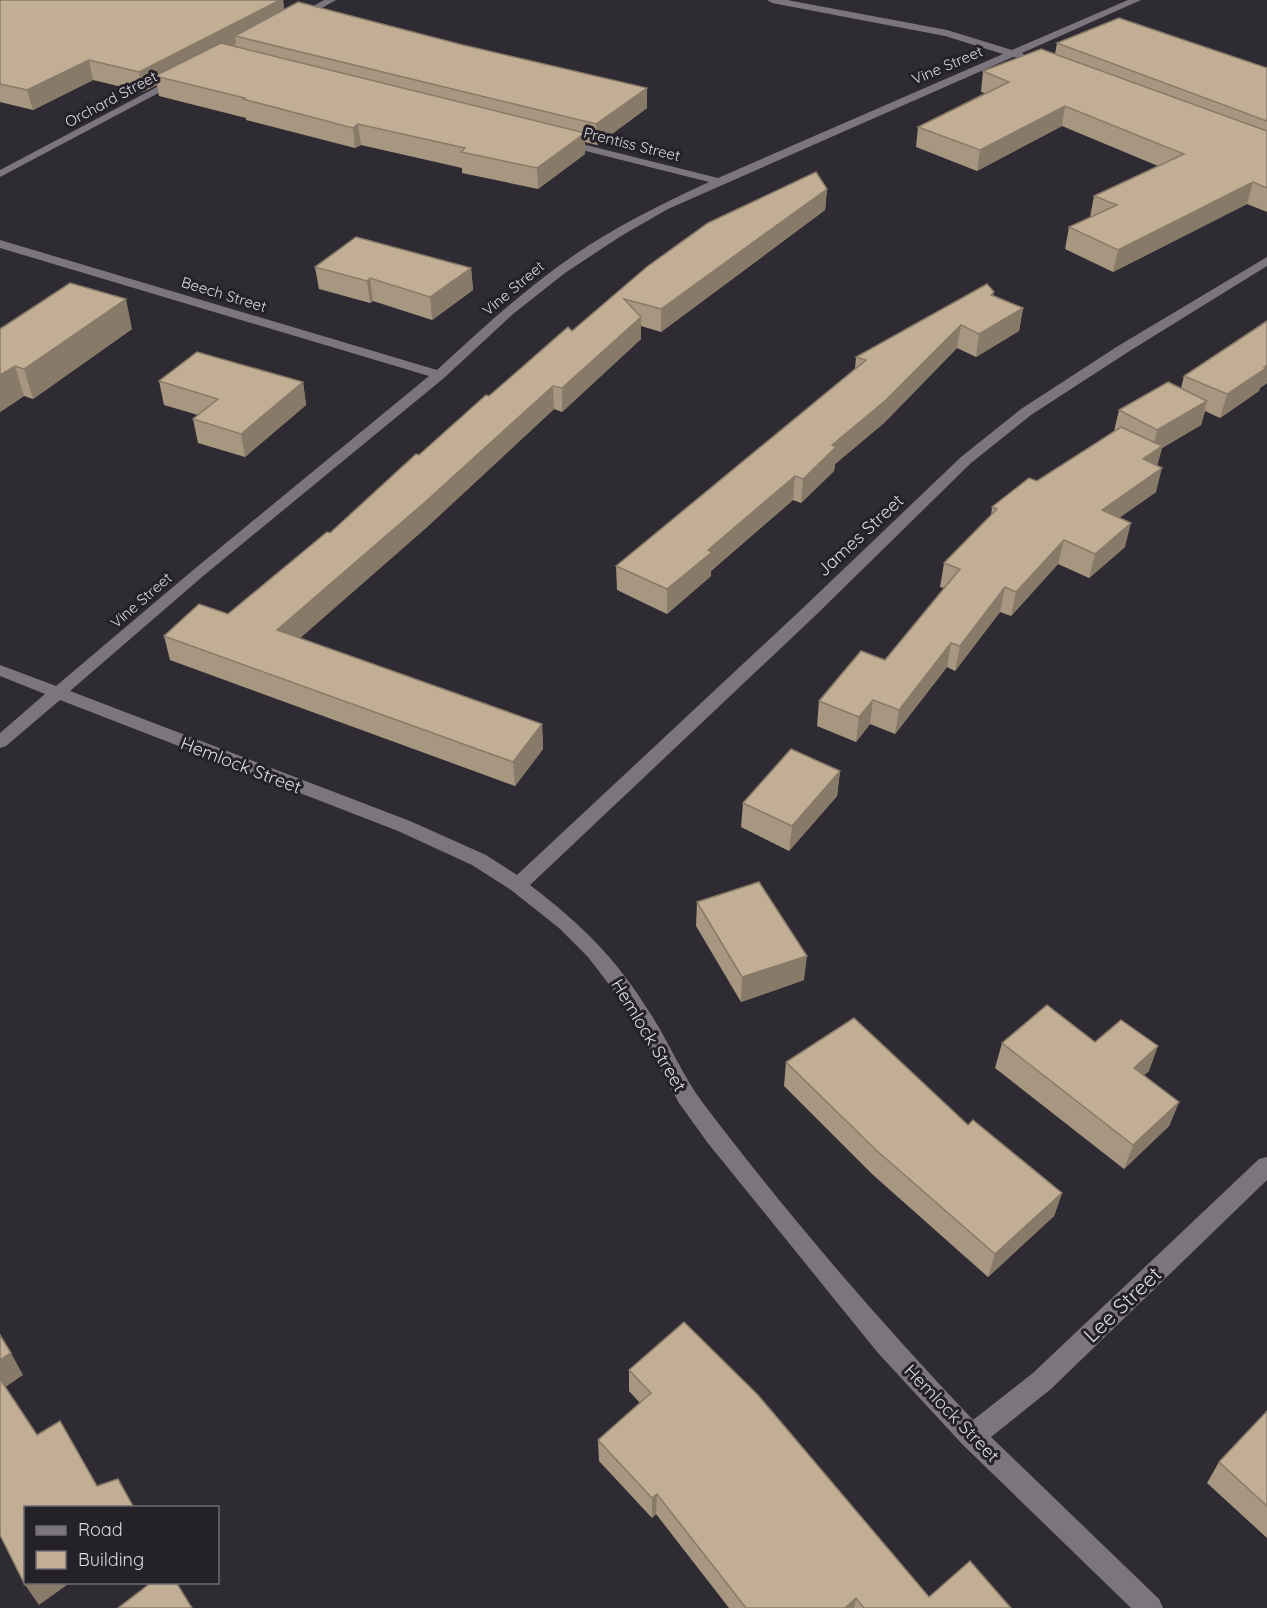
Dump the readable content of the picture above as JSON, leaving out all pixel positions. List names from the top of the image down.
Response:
{
  "streets": {
    "street": [
      "Vine Street",
      "Orchard Street",
      "Prentiss Street",
      "Beech Street",
      "James Street",
      "Hemlock Street",
      "Lee Street"
    ]
  },
  "crossings": [
    ["Vine Street", "Prentiss Street"],
    ["Vine Street", "Beech Street"],
    ["Vine Street", "Hemlock Street"],
    ["James Street", "Hemlock Street"],
    ["Hemlock Street", "Lee Street"]
  ],
  "legend": ["Road", "Building"]
}
